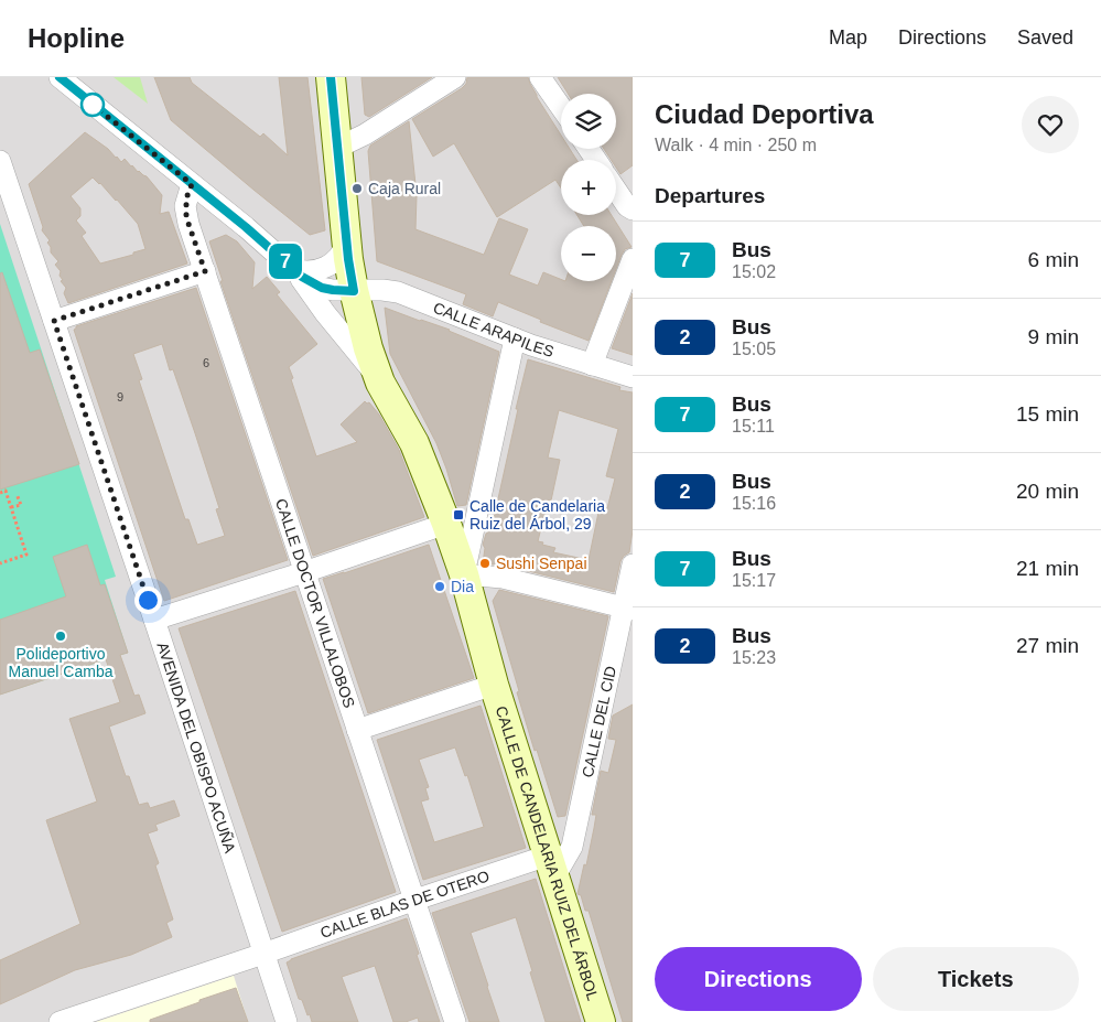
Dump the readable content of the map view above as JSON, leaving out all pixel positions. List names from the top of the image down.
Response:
{
  "streets": {
    "street": [
      "CALLE ARAPILES",
      "CALLE DOCTOR VILLALOBOS",
      "CALLE DEL CID",
      "AVENIDA DEL OBISPO ACUÑA",
      "CALLE DE CANDELARIA RUIZ DEL ÁRBOL",
      "CALLE BLAS DE OTERO"
    ]
  },
  "crossings": [
    ["CALLE ARAPILES", "CALLE DE CANDELARIA RUIZ DEL ÁRBOL"],
    ["CALLE DOCTOR VILLALOBOS", "CALLE BLAS DE OTERO"],
    ["CALLE DEL CID", "CALLE DE CANDELARIA RUIZ DEL ÁRBOL"],
    ["CALLE DEL CID", "CALLE BLAS DE OTERO"],
    ["AVENIDA DEL OBISPO ACUÑA", "CALLE BLAS DE OTERO"],
    ["CALLE DE CANDELARIA RUIZ DEL ÁRBOL", "CALLE BLAS DE OTERO"]
  ],
  "places": {
    "other": [
      "Caja Rural",
      "Sushi Senpai",
      "Dia",
      "Polideportivo Manuel Camba"
    ],
    "transit": ["Calle de Candelaria Ruiz del Árbol, 29"]
  },
  "lines": ["bus line 7"],
  "house_numbers": ["6", "9"],
  "page": {
    "header": "Hopline",
    "nav": ["Map", "Directions", "Saved"],
    "on_map": "7",
    "heading": [
      ["Ciudad Deportiva", "Walk · 4 min · 250 m"],
      "Departures"
    ],
    "map_buttons": ["+", "−"],
    "list": [
      {
        "mark": "7",
        "name": "Bus",
        "note": "15:02",
        "value": "6 min"
      },
      {
        "mark": "2",
        "name": "Bus",
        "note": "15:05",
        "value": "9 min"
      },
      {
        "mark": "7",
        "name": "Bus",
        "note": "15:11",
        "value": "15 min"
      },
      {
        "mark": "2",
        "name": "Bus",
        "note": "15:16",
        "value": "20 min"
      },
      {
        "mark": "7",
        "name": "Bus",
        "note": "15:17",
        "value": "21 min"
      },
      {
        "mark": "2",
        "name": "Bus",
        "note": "15:23",
        "value": "27 min"
      }
    ],
    "buttons": ["Directions", "Tickets"]
  }
}
